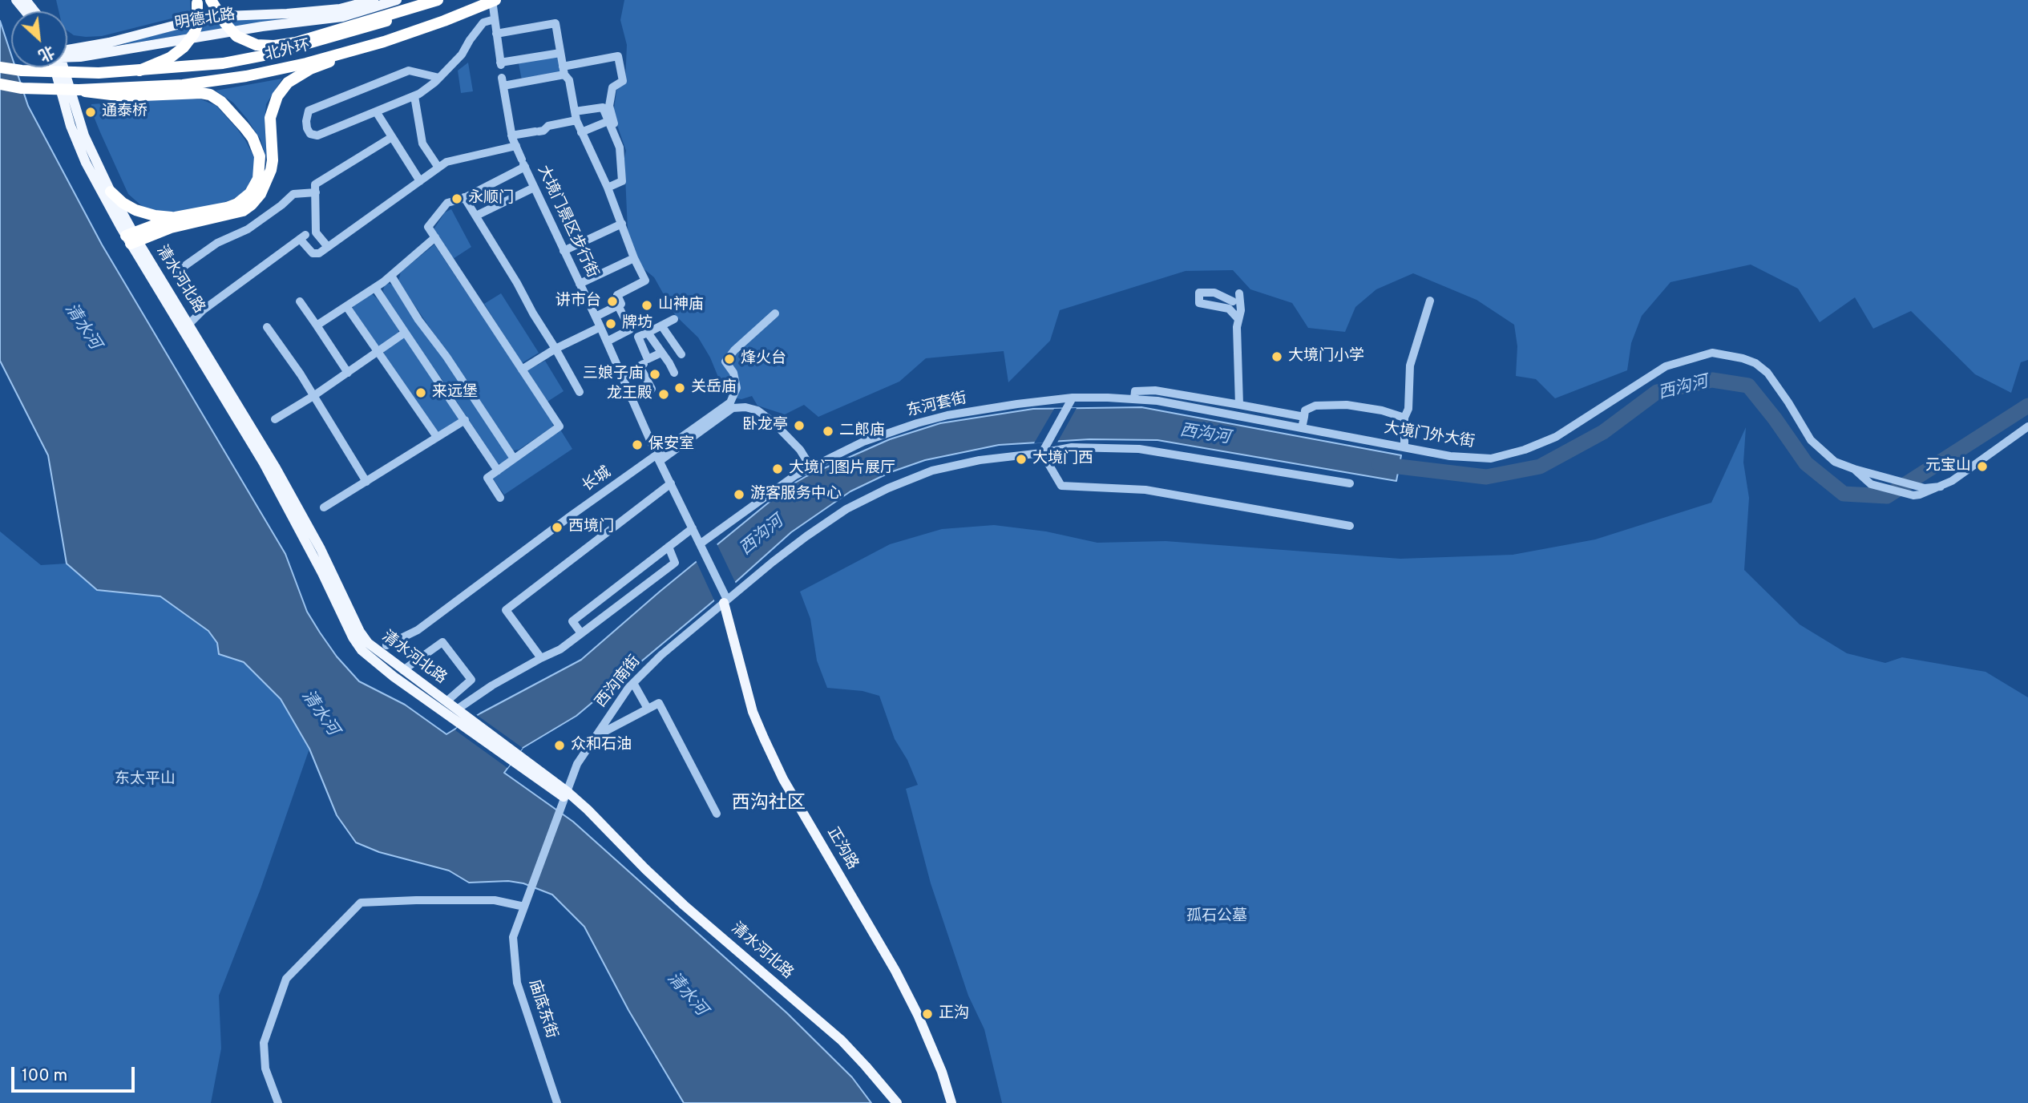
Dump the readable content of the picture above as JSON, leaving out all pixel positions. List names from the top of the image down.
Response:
{
  "streets": {
    "highway": ["北外环"],
    "main road": ["明德北路", "清水河北路", "正沟路"],
    "street": [
      "大境门景区步行街",
      "东河套街",
      "大境门外大街",
      "长城",
      "西沟南街",
      "庙底东街"
    ]
  },
  "crossings": [
    ["清水河北路", "西沟南街"],
    ["东河套街", "大境门外大街"],
    ["西沟南街", "正沟路"],
    ["西沟南街", "庙底东街"]
  ],
  "districts": ["西沟社区"],
  "water": ["清水河", "西沟河"],
  "parks": ["东太平山", "孤石公墓"],
  "places": [
    "通泰桥",
    "永顺门",
    "讲市台",
    "山神庙",
    "牌坊",
    "大境门小学",
    "烽火台",
    "三娘子庙",
    "关岳庙",
    "来远堡",
    "龙王殿",
    "卧龙亭",
    "二郎庙",
    "保安室",
    "大境门西",
    "元宝山",
    "大境门图片展厅",
    "游客服务中心",
    "西境门",
    "众和石油",
    "正沟"
  ],
  "scale_bar": "100 m",
  "north": "bottom right"
}
